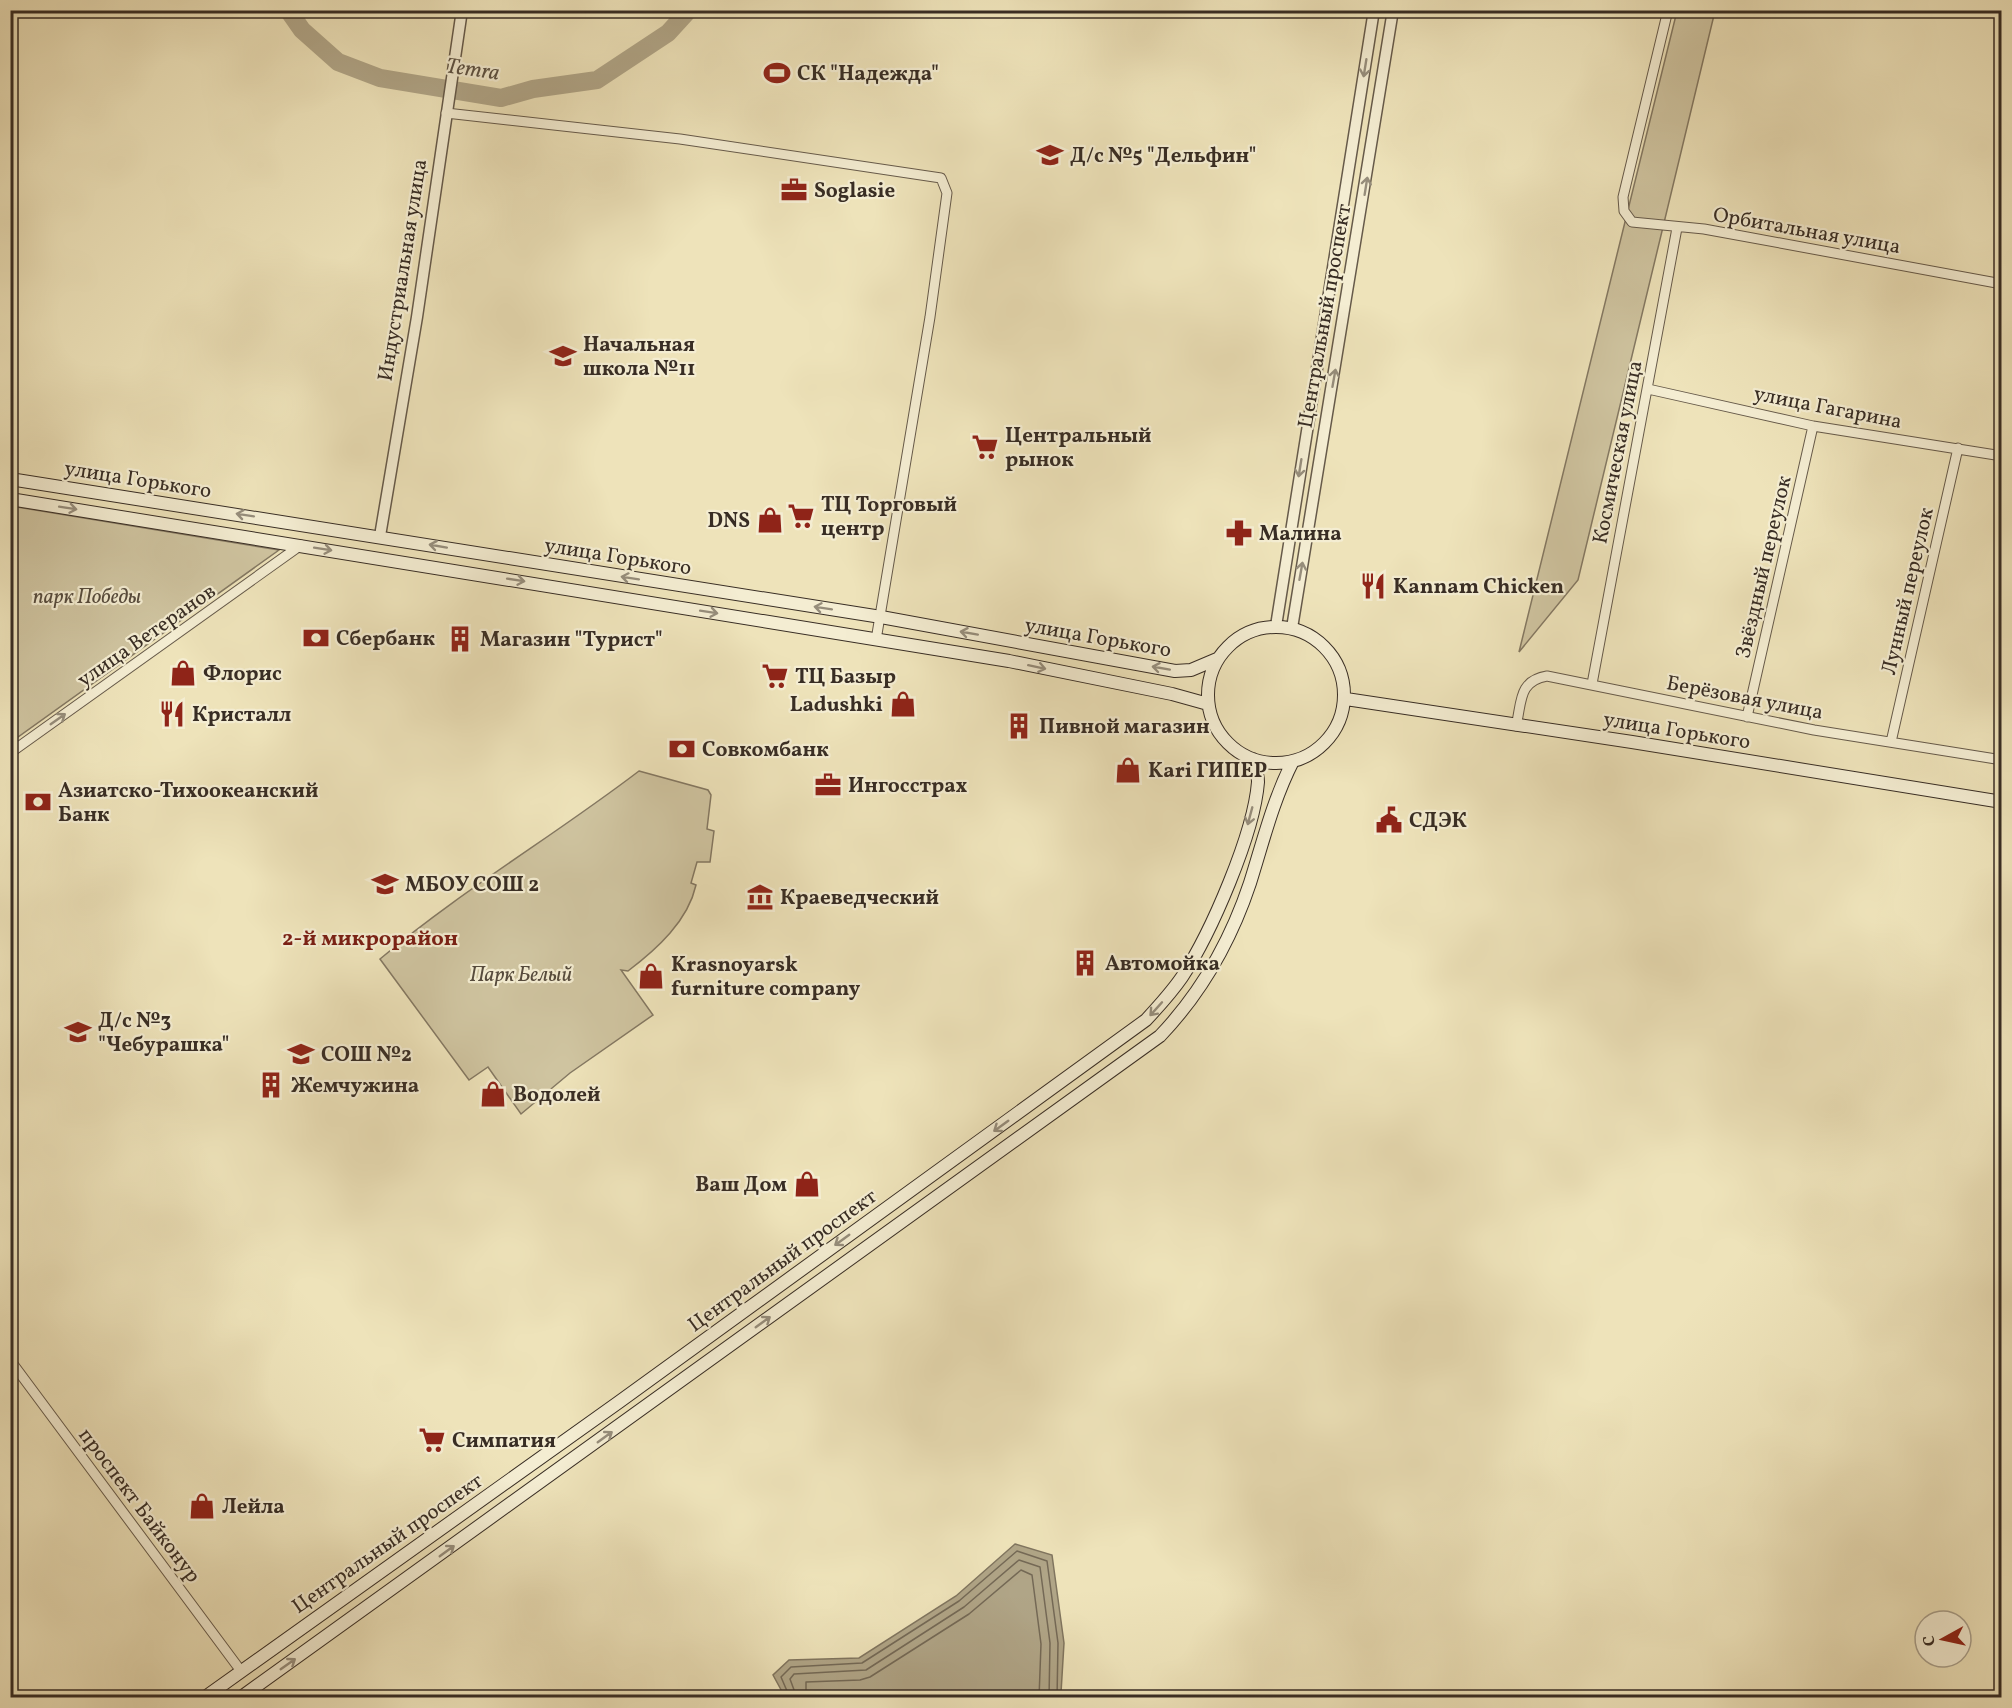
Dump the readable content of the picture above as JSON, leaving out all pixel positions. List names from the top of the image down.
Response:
{
  "streets": {
    "main road": ["Центральный проспект", "улица Горького"],
    "street": [
      "Орбитальная улица",
      "Индустриальная улица",
      "улица Гагарина",
      "Космическая улица",
      "Звёздный переулок",
      "Лунный переулок",
      "улица Ветеранов",
      "Берёзовая улица",
      "проспект Байконур"
    ]
  },
  "crossings": [
    ["Орбитальная улица", "Космическая улица"],
    ["Индустриальная улица", "улица Горького"],
    ["Центральный проспект", "улица Горького"],
    ["Центральный проспект", "проспект Байконур"],
    ["улица Гагарина", "Космическая улица"],
    ["улица Гагарина", "Звёздный переулок"],
    ["улица Гагарина", "Лунный переулок"],
    ["Космическая улица", "Берёзовая улица"],
    ["улица Горького", "улица Ветеранов"],
    ["улица Горького", "Берёзовая улица"],
    ["Звёздный переулок", "Берёзовая улица"],
    ["Лунный переулок", "Берёзовая улица"]
  ],
  "one_way": ["улица Ветеранов"],
  "districts": ["2-й микрорайон"],
  "water": ["Temra"],
  "parks": ["парк Победы", "Парк Белый"],
  "places": {
    "sports": ["СК \"Надежда\""],
    "school or university": [
      "Д/c №5 \"Дельфин\"",
      "Начальная школа №11",
      "МБОУ СОШ 2",
      "Д/c №3 \"Чебурашка\"",
      "СОШ №2"
    ],
    "office": ["Soglasie", "Ингосстрах"],
    "supermarket": [
      "Центральный рынок",
      "ТЦ Торговый центр",
      "ТЦ Базыр",
      "Симпатия"
    ],
    "shop": [
      "DNS",
      "Флорис",
      "Ladushki",
      "Kari ГИПЕР",
      "Krasnoyarsk furniture company",
      "Водолей",
      "Ваш Дом",
      "Лейла"
    ],
    "pharmacy": ["Малина"],
    "restaurant": ["Kannam Chicken", "Кристалл"],
    "bank": ["Сбербанк", "Совкомбанк", "Азиатско-Тихоокеанский Банк"],
    "building": [
      "Магазин \"Турист\"",
      "Пивной магазин",
      "Автомойка",
      "Жемчужина"
    ],
    "public building": ["СДЭК"],
    "museum": ["Краеведческий"]
  },
  "north": "left"
}
